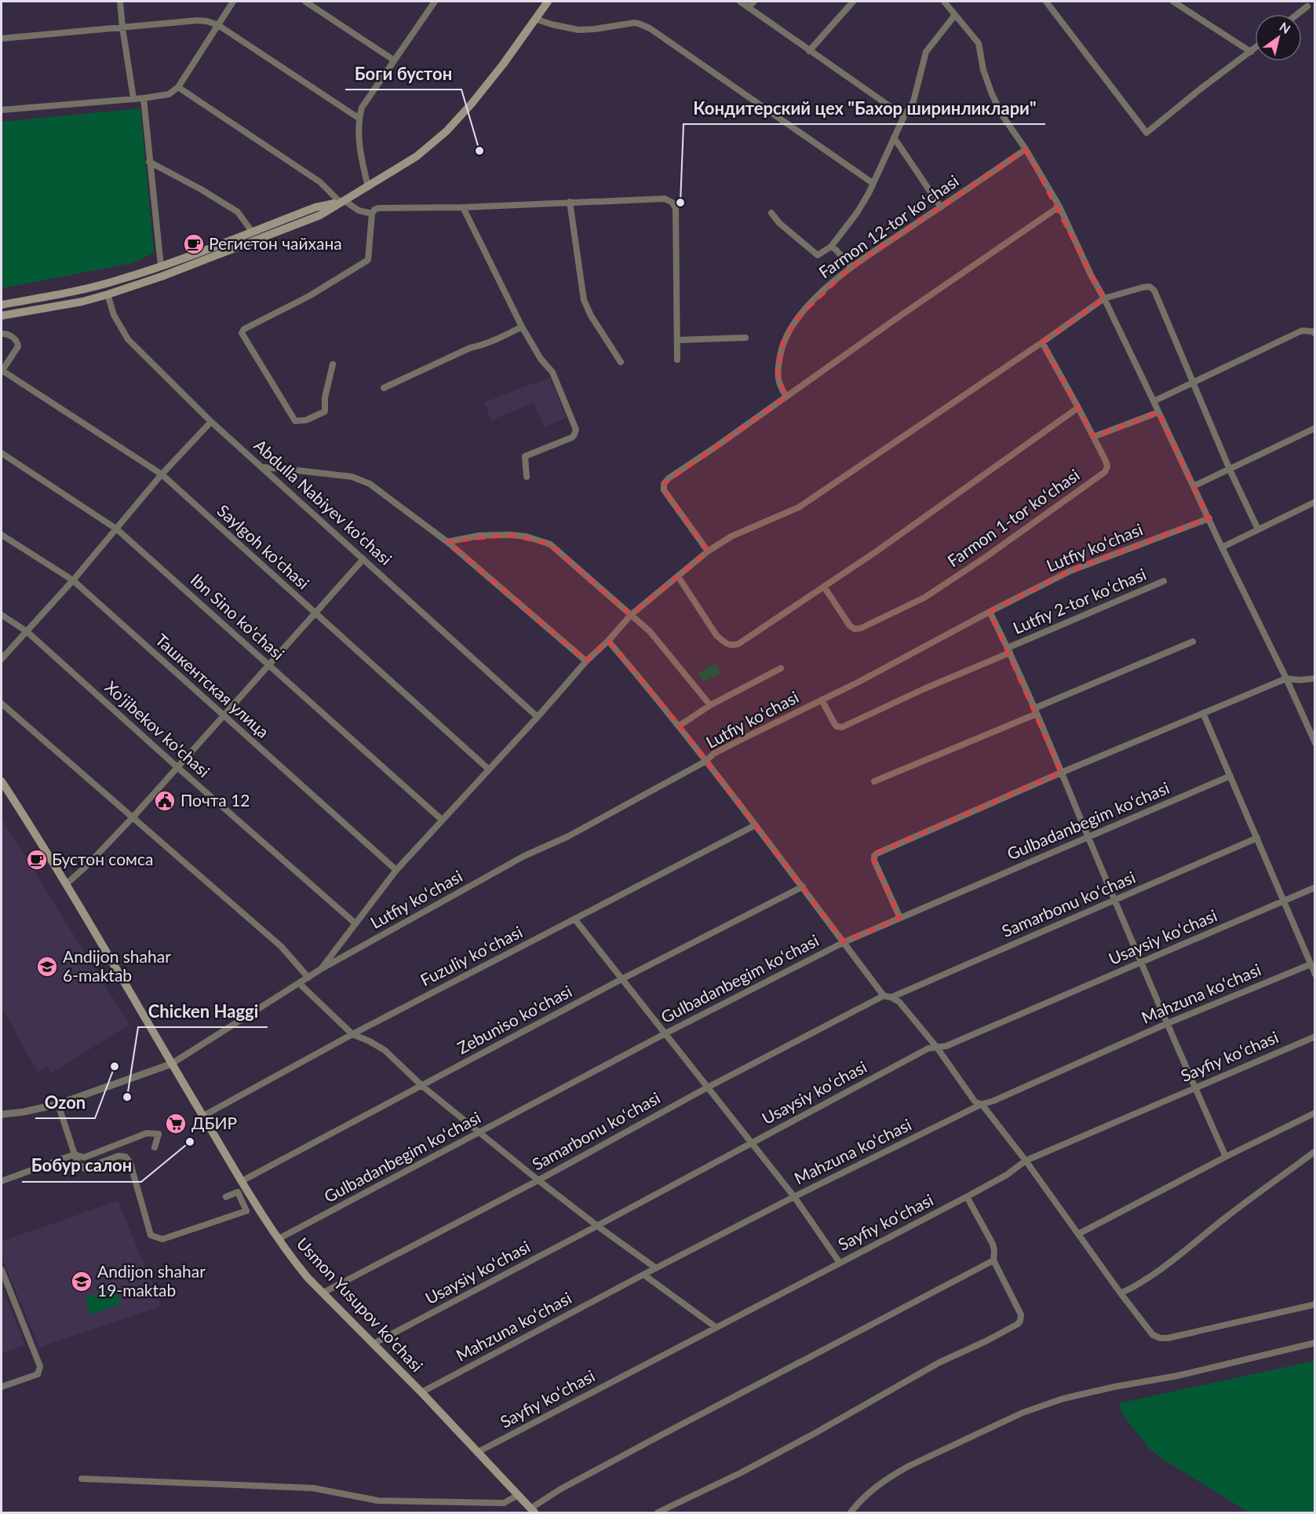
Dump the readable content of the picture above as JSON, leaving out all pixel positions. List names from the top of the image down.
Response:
{
  "streets": {
    "main road": ["Usmon Yusupov ko'chasi"],
    "street": [
      "Farmon 12-tor koʻchasi",
      "Abdulla Nabiyev ko'chasi",
      "Farmon 1-tor koʻchasi",
      "Saylgoh ko'chasi",
      "Lutfiy koʻchasi",
      "Lutfiy 2-tor koʻchasi",
      "Ibn Sino ko'chasi",
      "Ташкентская улица",
      "Xo'jibekov ko'chasi",
      "Gulbadanbegim koʻchasi",
      "Samarbonu koʻchasi",
      "Usaysiy koʻchasi",
      "Fuzuliy koʻchasi",
      "Mahzuna koʻchasi",
      "Zebuniso ko'chasi",
      "Sayfiy koʻchasi"
    ]
  },
  "crossings": [
    ["Lutfiy koʻchasi", "Lutfiy 2-tor koʻchasi"],
    ["Gulbadanbegim koʻchasi", "Usmon Yusupov ko'chasi"],
    ["Samarbonu koʻchasi", "Usmon Yusupov ko'chasi"],
    ["Usaysiy koʻchasi", "Usmon Yusupov ko'chasi"],
    ["Fuzuliy koʻchasi", "Usmon Yusupov ko'chasi"],
    ["Mahzuna koʻchasi", "Usmon Yusupov ko'chasi"],
    ["Zebuniso ko'chasi", "Usmon Yusupov ko'chasi"],
    ["Sayfiy koʻchasi", "Usmon Yusupov ko'chasi"]
  ],
  "places": {
    "other": [
      "Боги бустон",
      "Кондитерский цех \"Бахор ширинликлари\"",
      "Ozon",
      "Chicken Haggi",
      "Бобур салон"
    ],
    "cafe": ["Регистон чайхана", "Бустон сомса"],
    "public building": ["Почта 12"],
    "school or university": ["Andijon shahar 6-maktab", "Andijon shahar 19-maktab"],
    "supermarket": ["ДБИР"]
  },
  "north": "top right"
}
